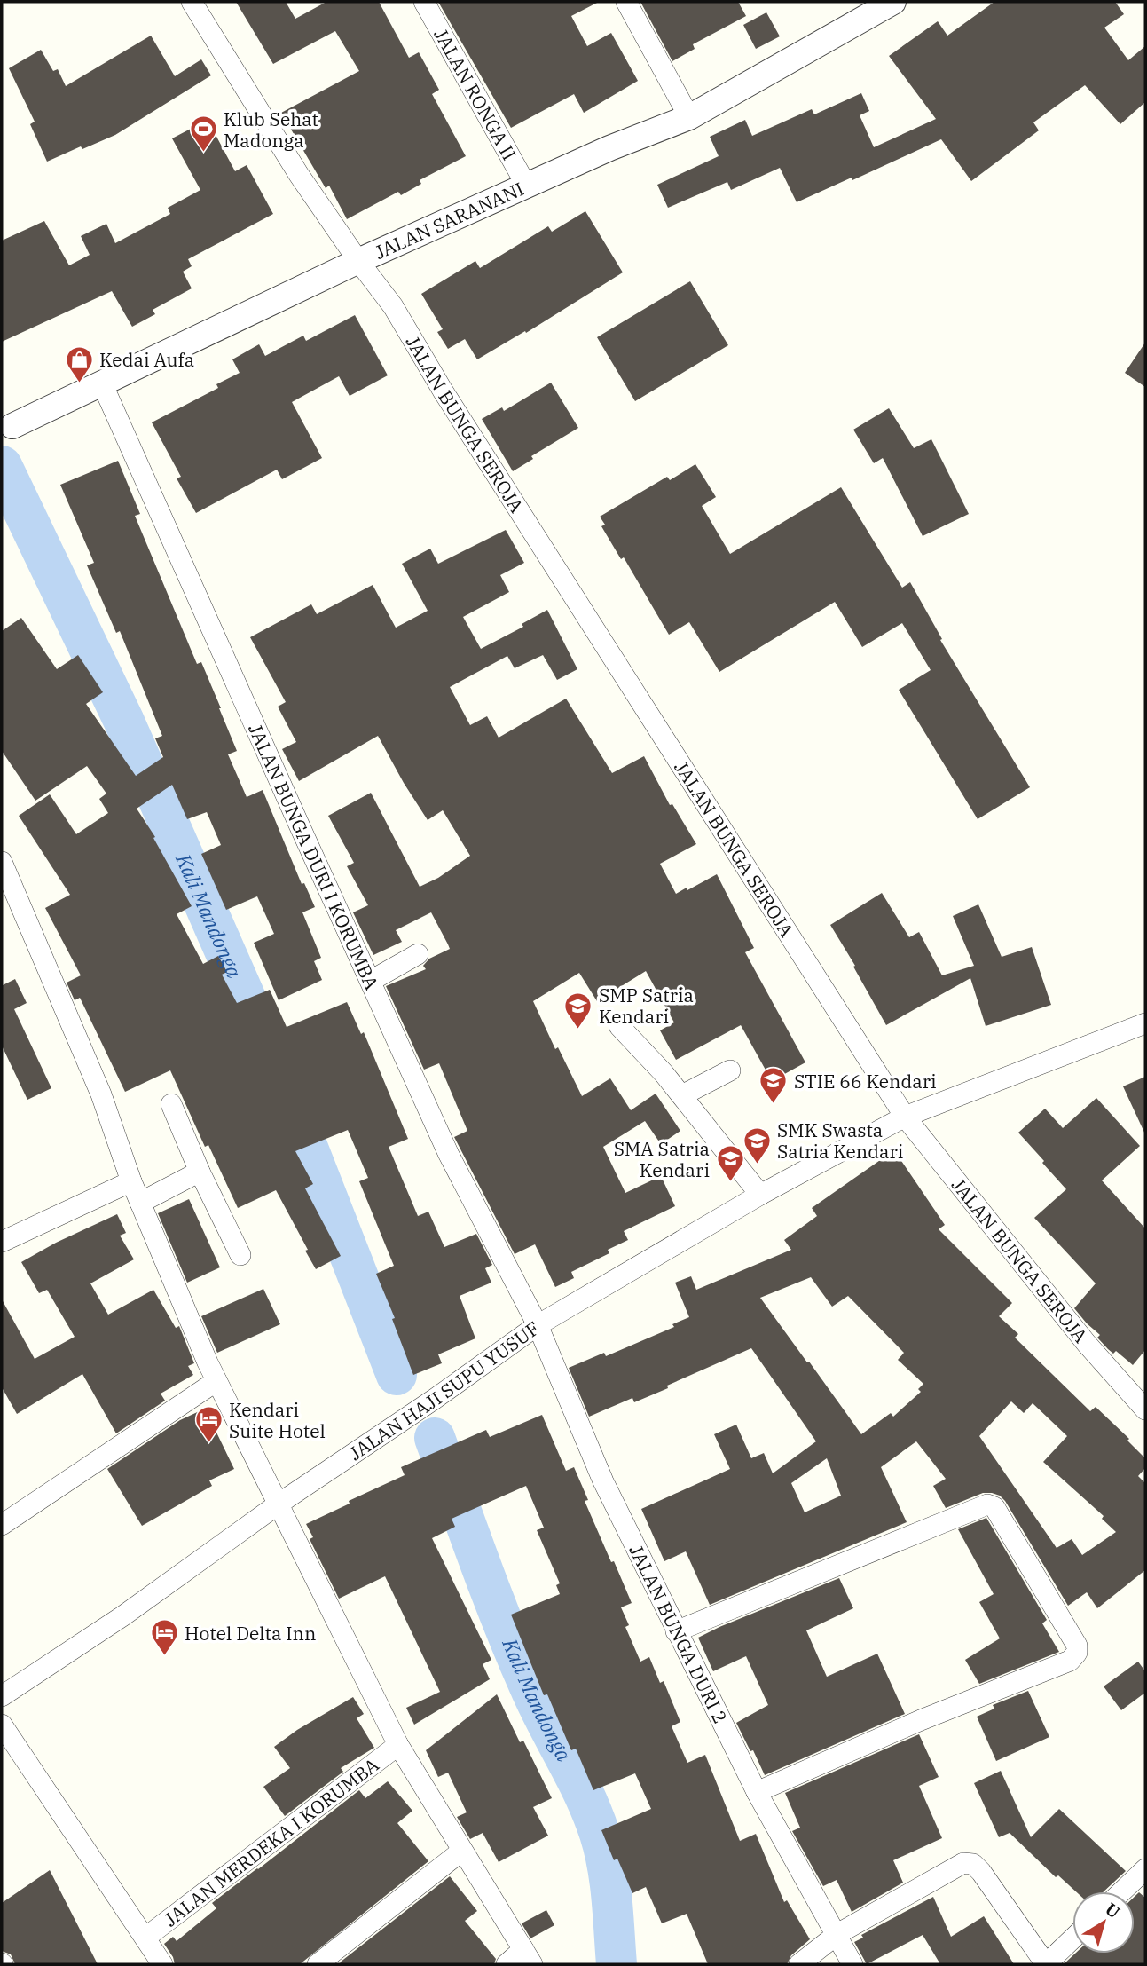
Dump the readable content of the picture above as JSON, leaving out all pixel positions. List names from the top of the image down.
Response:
{
  "streets": {
    "street": [
      "JALAN RONGA II",
      "JALAN SARANANI",
      "JALAN BUNGA SEROJA",
      "JALAN BUNGA DURI I KORUMBA",
      "JALAN HAJI SUPU YUSUF",
      "JALAN BUNGA DURI 2",
      "JALAN MERDEKA I KORUMBA"
    ]
  },
  "crossings": [
    ["JALAN RONGA II", "JALAN SARANANI"],
    ["JALAN SARANANI", "JALAN BUNGA SEROJA"],
    ["JALAN SARANANI", "JALAN BUNGA DURI I KORUMBA"],
    ["JALAN BUNGA SEROJA", "JALAN HAJI SUPU YUSUF"],
    ["JALAN BUNGA DURI I KORUMBA", "JALAN HAJI SUPU YUSUF"],
    ["JALAN BUNGA DURI I KORUMBA", "JALAN BUNGA DURI 2"],
    ["JALAN HAJI SUPU YUSUF", "JALAN BUNGA DURI 2"]
  ],
  "water": ["Kali Mandonga"],
  "places": {
    "sports": ["Klub Sehat Madonga"],
    "shop": ["Kedai Aufa"],
    "school or university": [
      "SMP Satria Kendari",
      "STIE 66 Kendari",
      "SMK Swasta Satria Kendari",
      "SMA Satria Kendari"
    ],
    "hotel": ["Kendari Suite Hotel", "Hotel Delta Inn"]
  },
  "north": "top right"
}
